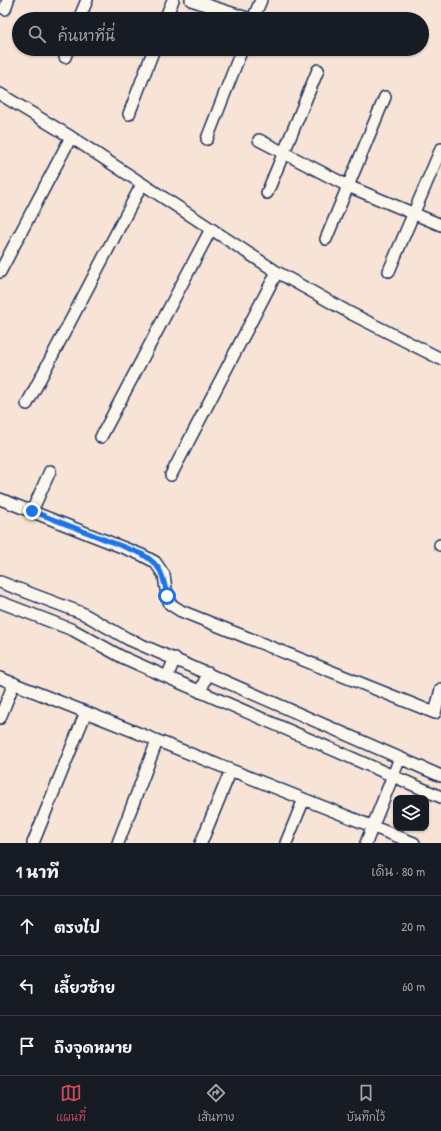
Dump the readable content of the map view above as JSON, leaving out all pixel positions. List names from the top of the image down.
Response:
{
  "page": {
    "search": "ค้นหาที่นี่",
    "heading": ["1 นาที", "เดิน · 80 m"],
    "list": [
      ["ตรงไป", "20 m"],
      ["เลี้ยวซ้าย", "60 m"],
      "ถึงจุดหมาย"
    ],
    "nav": ["แผนที่", "เส้นทาง", "บันทึกไว้"]
  }
}
